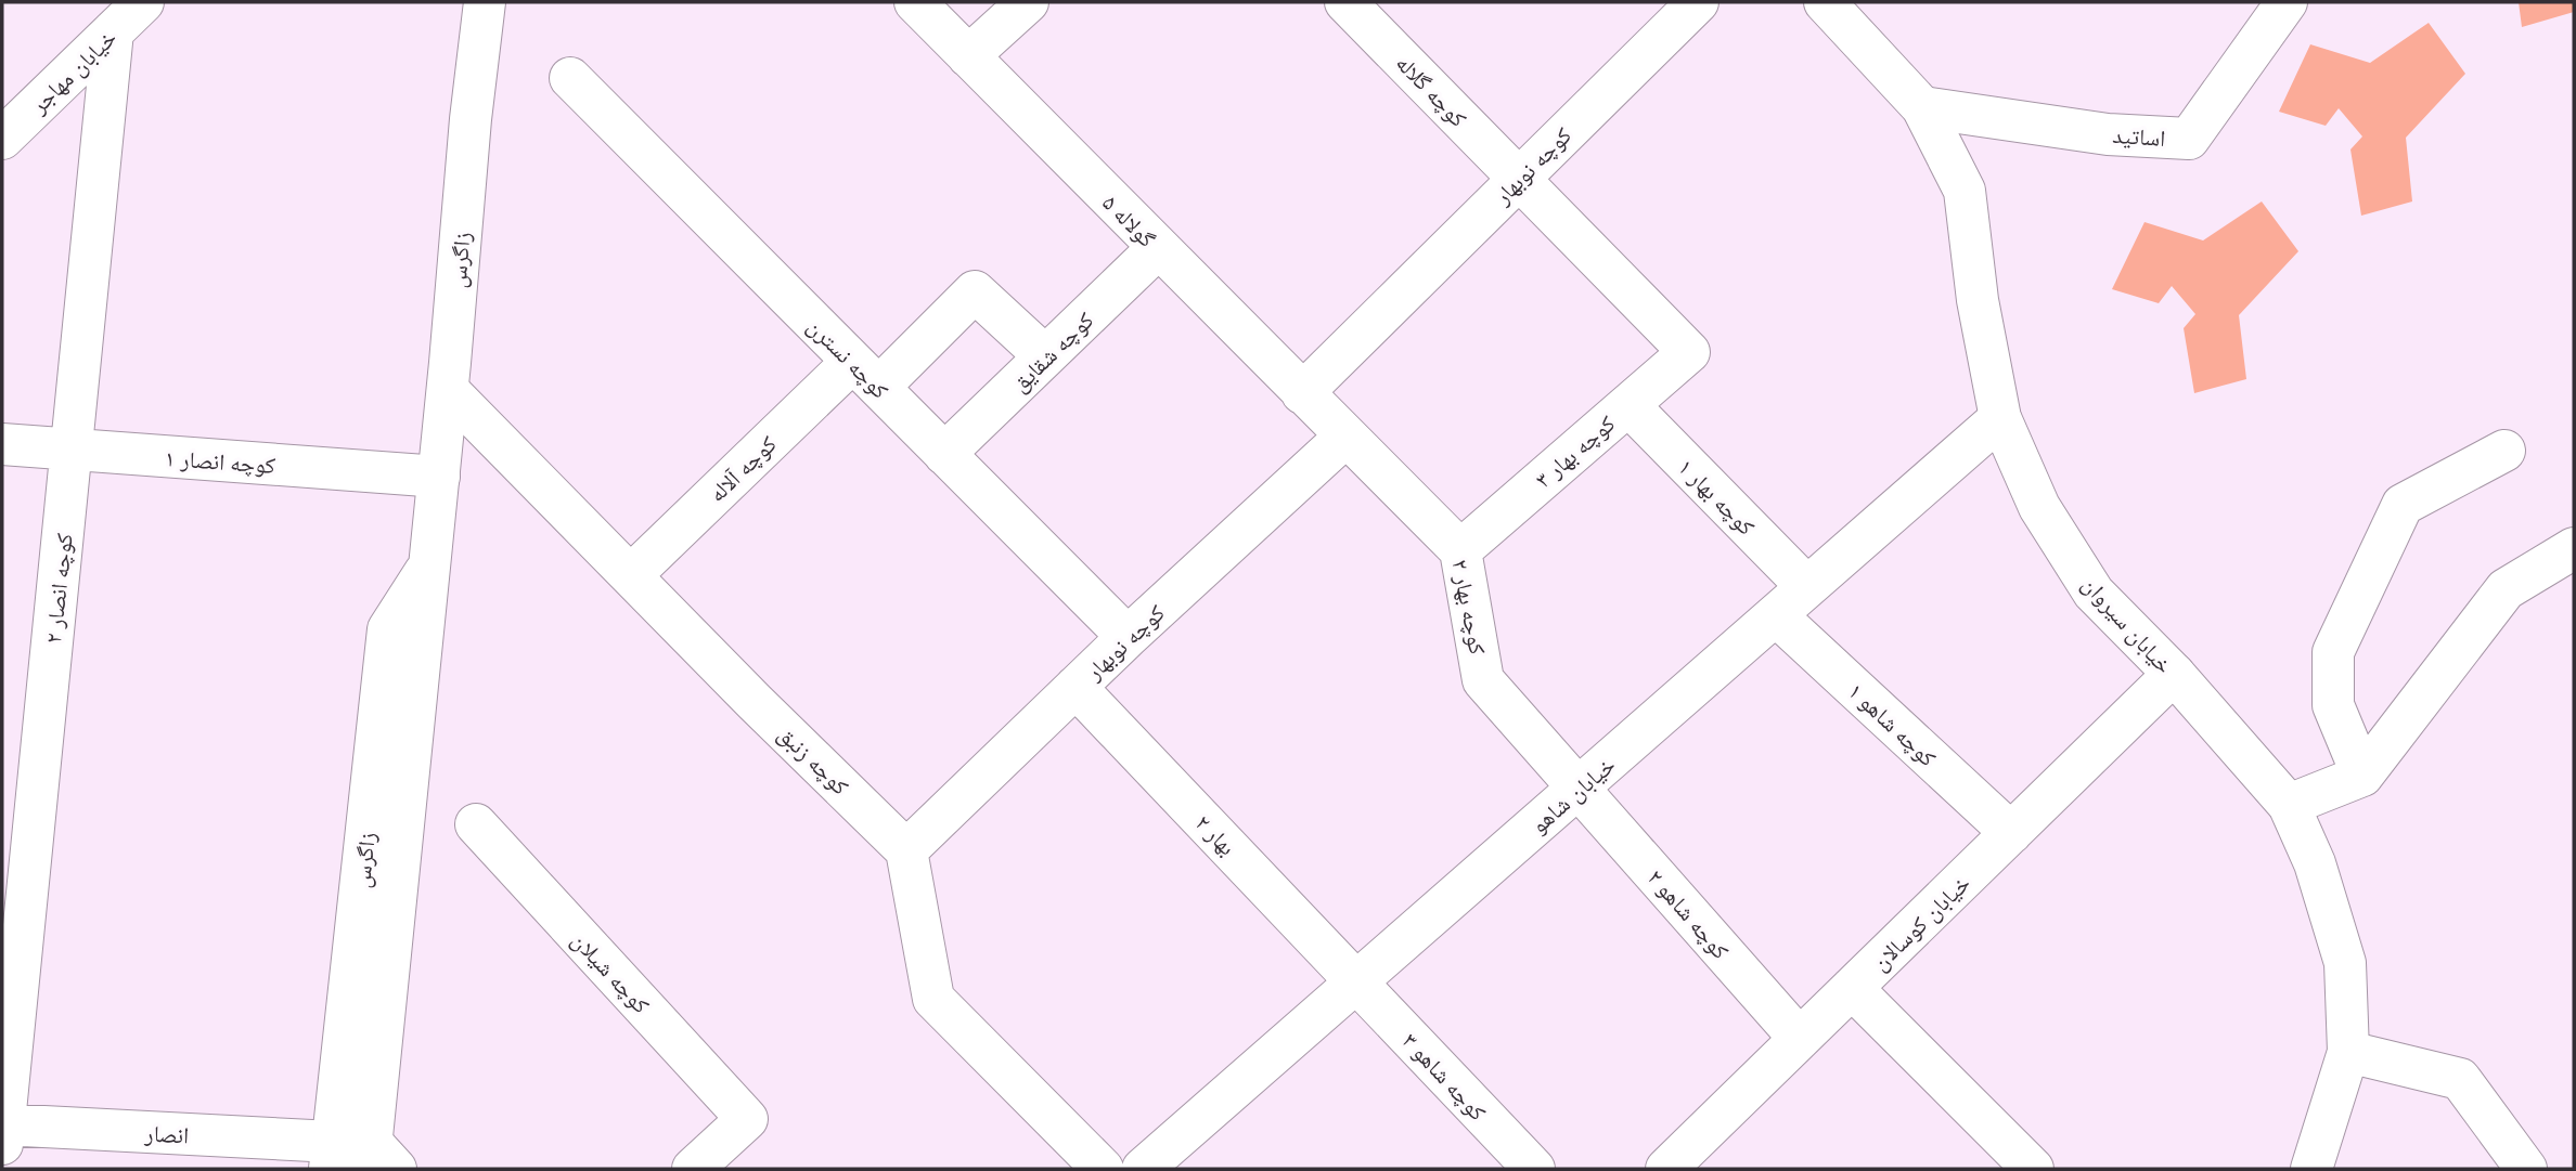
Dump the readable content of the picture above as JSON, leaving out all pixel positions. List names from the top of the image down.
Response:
{
  "streets": {
    "street": [
      "خیابان مهاجر",
      "کوچه گلاله",
      "اساتید",
      "کوچه نوبهار",
      "گولاله ۵",
      "زاگرس",
      "کوچه شقایق",
      "کوچه نسترن",
      "کوچه بهار ۳",
      "کوچه انصار ۱",
      "کوچه آلاله",
      "کوچه بهار ۱",
      "کوچه انصار ۲",
      "کوچه بهار ۲",
      "خیابان سیروان",
      "کوچه شاهو ۱",
      "کوچه زنبق",
      "خیابان شاهو",
      "بهار ۲",
      "کوچه شاهو ۲",
      "خیابان کوسالان",
      "کوچه شیلان",
      "کوچه شاهو ۳",
      "انصار"
    ]
  },
  "crossings": [
    ["خیابان مهاجر", "کوچه انصار ۲"],
    ["کوچه گلاله", "کوچه نوبهار"],
    ["کوچه گلاله", "کوچه بهار ۳"],
    ["اساتید", "خیابان سیروان"],
    ["کوچه نوبهار", "گولاله ۵"],
    ["کوچه نوبهار", "کوچه نسترن"],
    ["کوچه نوبهار", "کوچه بهار ۳"],
    ["کوچه نوبهار", "کوچه بهار ۲"],
    ["کوچه نوبهار", "کوچه زنبق"],
    ["کوچه نوبهار", "بهار ۲"],
    ["گولاله ۵", "کوچه شقایق"],
    ["گولاله ۵", "کوچه بهار ۲"],
    ["زاگرس", "کوچه انصار ۱"],
    ["زاگرس", "کوچه زنبق"],
    ["زاگرس", "انصار"],
    ["کوچه شقایق", "کوچه نسترن"],
    ["کوچه شقایق", "کوچه آلاله"],
    ["کوچه نسترن", "کوچه آلاله"],
    ["کوچه بهار ۳", "کوچه بهار ۱"],
    ["کوچه بهار ۳", "کوچه بهار ۲"],
    ["کوچه انصار ۱", "کوچه انصار ۲"],
    ["کوچه آلاله", "کوچه زنبق"],
    ["کوچه بهار ۱", "خیابان شاهو"],
    ["کوچه انصار ۲", "انصار"],
    ["کوچه بهار ۲", "خیابان شاهو"],
    ["کوچه بهار ۲", "کوچه شاهو ۲"],
    ["خیابان سیروان", "خیابان شاهو"],
    ["خیابان سیروان", "خیابان کوسالان"],
    ["کوچه شاهو ۱", "خیابان شاهو"],
    ["کوچه شاهو ۱", "خیابان کوسالان"],
    ["خیابان شاهو", "بهار ۲"],
    ["خیابان شاهو", "کوچه شاهو ۲"],
    ["خیابان شاهو", "کوچه شاهو ۳"],
    ["بهار ۲", "کوچه شاهو ۳"],
    ["کوچه شاهو ۲", "خیابان کوسالان"]
  ]
}
